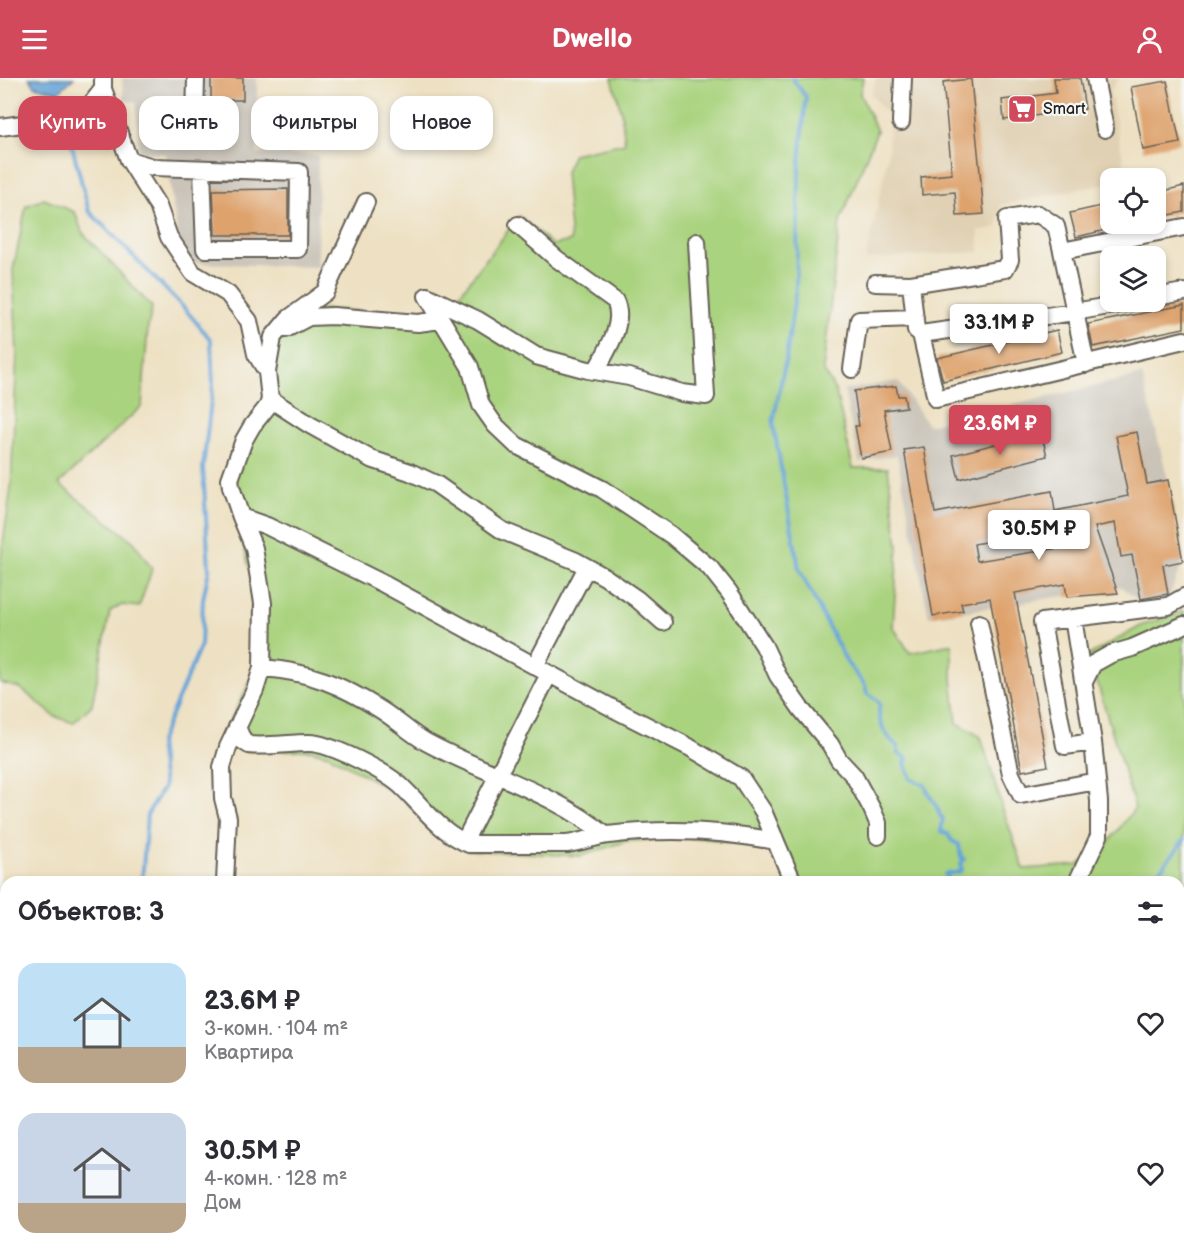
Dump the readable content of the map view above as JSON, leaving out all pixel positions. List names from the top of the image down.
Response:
{
  "places": {
    "supermarket": ["Smart"]
  },
  "page": {
    "header": "Dwello",
    "chip": [
      "Купить",
      "Снять",
      "Фильтры",
      "Новое"
    ],
    "price": ["33.1M ₽", "23.6M ₽", "30.5M ₽"],
    "heading": "Объектов: 3",
    "list": [
      {
        "name": "23.6M ₽",
        "note": "3-комн. · 104 m² · Квартира"
      },
      {
        "name": "30.5M ₽",
        "note": "4-комн. · 128 m² · Дом"
      }
    ]
  }
}
